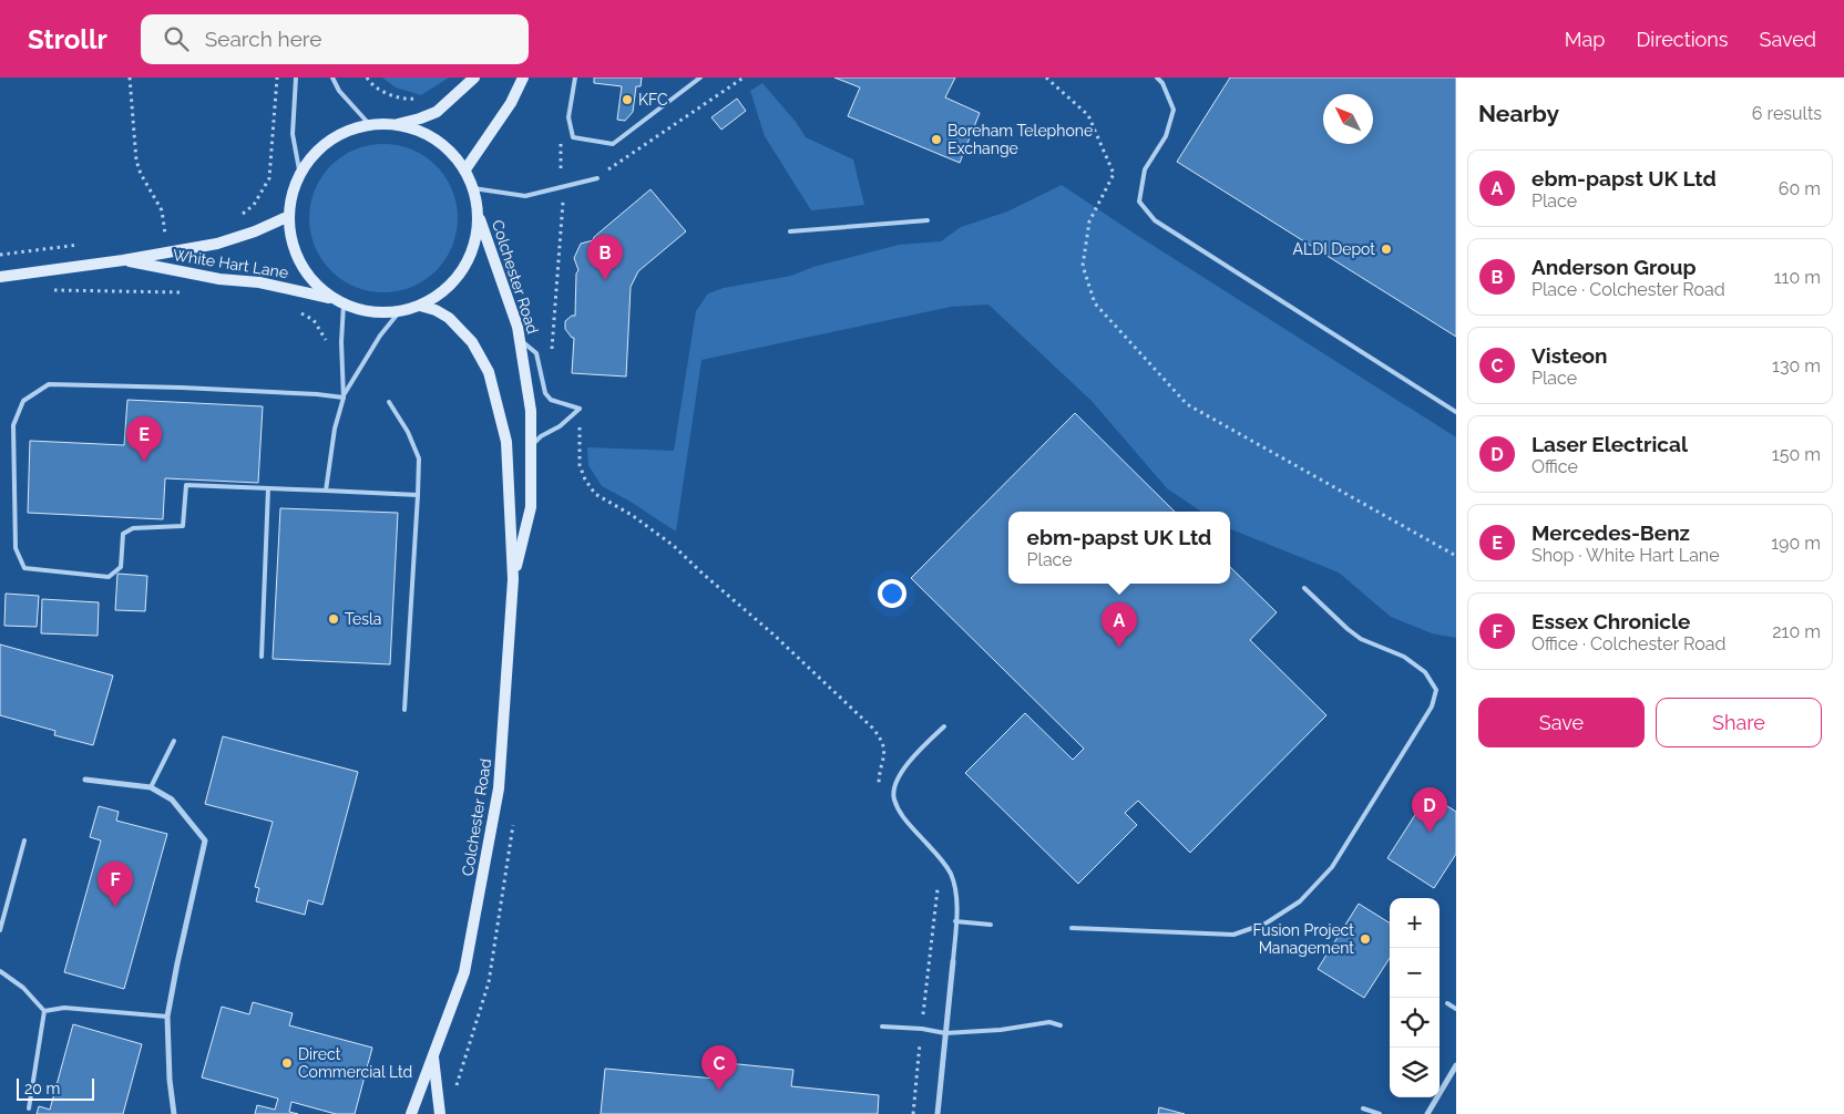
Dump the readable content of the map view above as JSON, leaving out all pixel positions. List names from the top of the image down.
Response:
{
  "streets": {
    "main road": ["White Hart Lane", "Colchester Road"]
  },
  "crossings": [
    ["White Hart Lane", "Colchester Road"]
  ],
  "places": [
    "KFC",
    "Boreham Telephone Exchange",
    "ALDI Depot",
    "Tesla",
    "Fusion Project Management",
    "Direct Commercial Ltd"
  ],
  "scale_bar": "20 m",
  "north": "top left",
  "page": {
    "header": "Strollr",
    "search": "Search here",
    "nav": ["Map", "Directions", "Saved"],
    "heading": ["Nearby", "6 results"],
    "list": [
      {
        "mark": "A",
        "name": "ebm-papst UK Ltd",
        "note": "Place",
        "value": "60 m"
      },
      {
        "mark": "B",
        "name": "Anderson Group",
        "note": "Place · Colchester Road",
        "value": "110 m"
      },
      {
        "mark": "C",
        "name": "Visteon",
        "note": "Place",
        "value": "130 m"
      },
      {
        "mark": "D",
        "name": "Laser Electrical",
        "note": "Office",
        "value": "150 m"
      },
      {
        "mark": "E",
        "name": "Mercedes-Benz",
        "note": "Shop · White Hart Lane",
        "value": "190 m"
      },
      {
        "mark": "F",
        "name": "Essex Chronicle",
        "note": "Office · Colchester Road",
        "value": "210 m"
      }
    ],
    "pins": [
      "B",
      "E",
      "A",
      "D",
      "F",
      "C"
    ],
    "popup": ["ebm-papst UK Ltd", "Place"],
    "buttons": ["Save", "Share"],
    "map_buttons": ["+", "−"],
    "scale": "20 m"
  }
}
